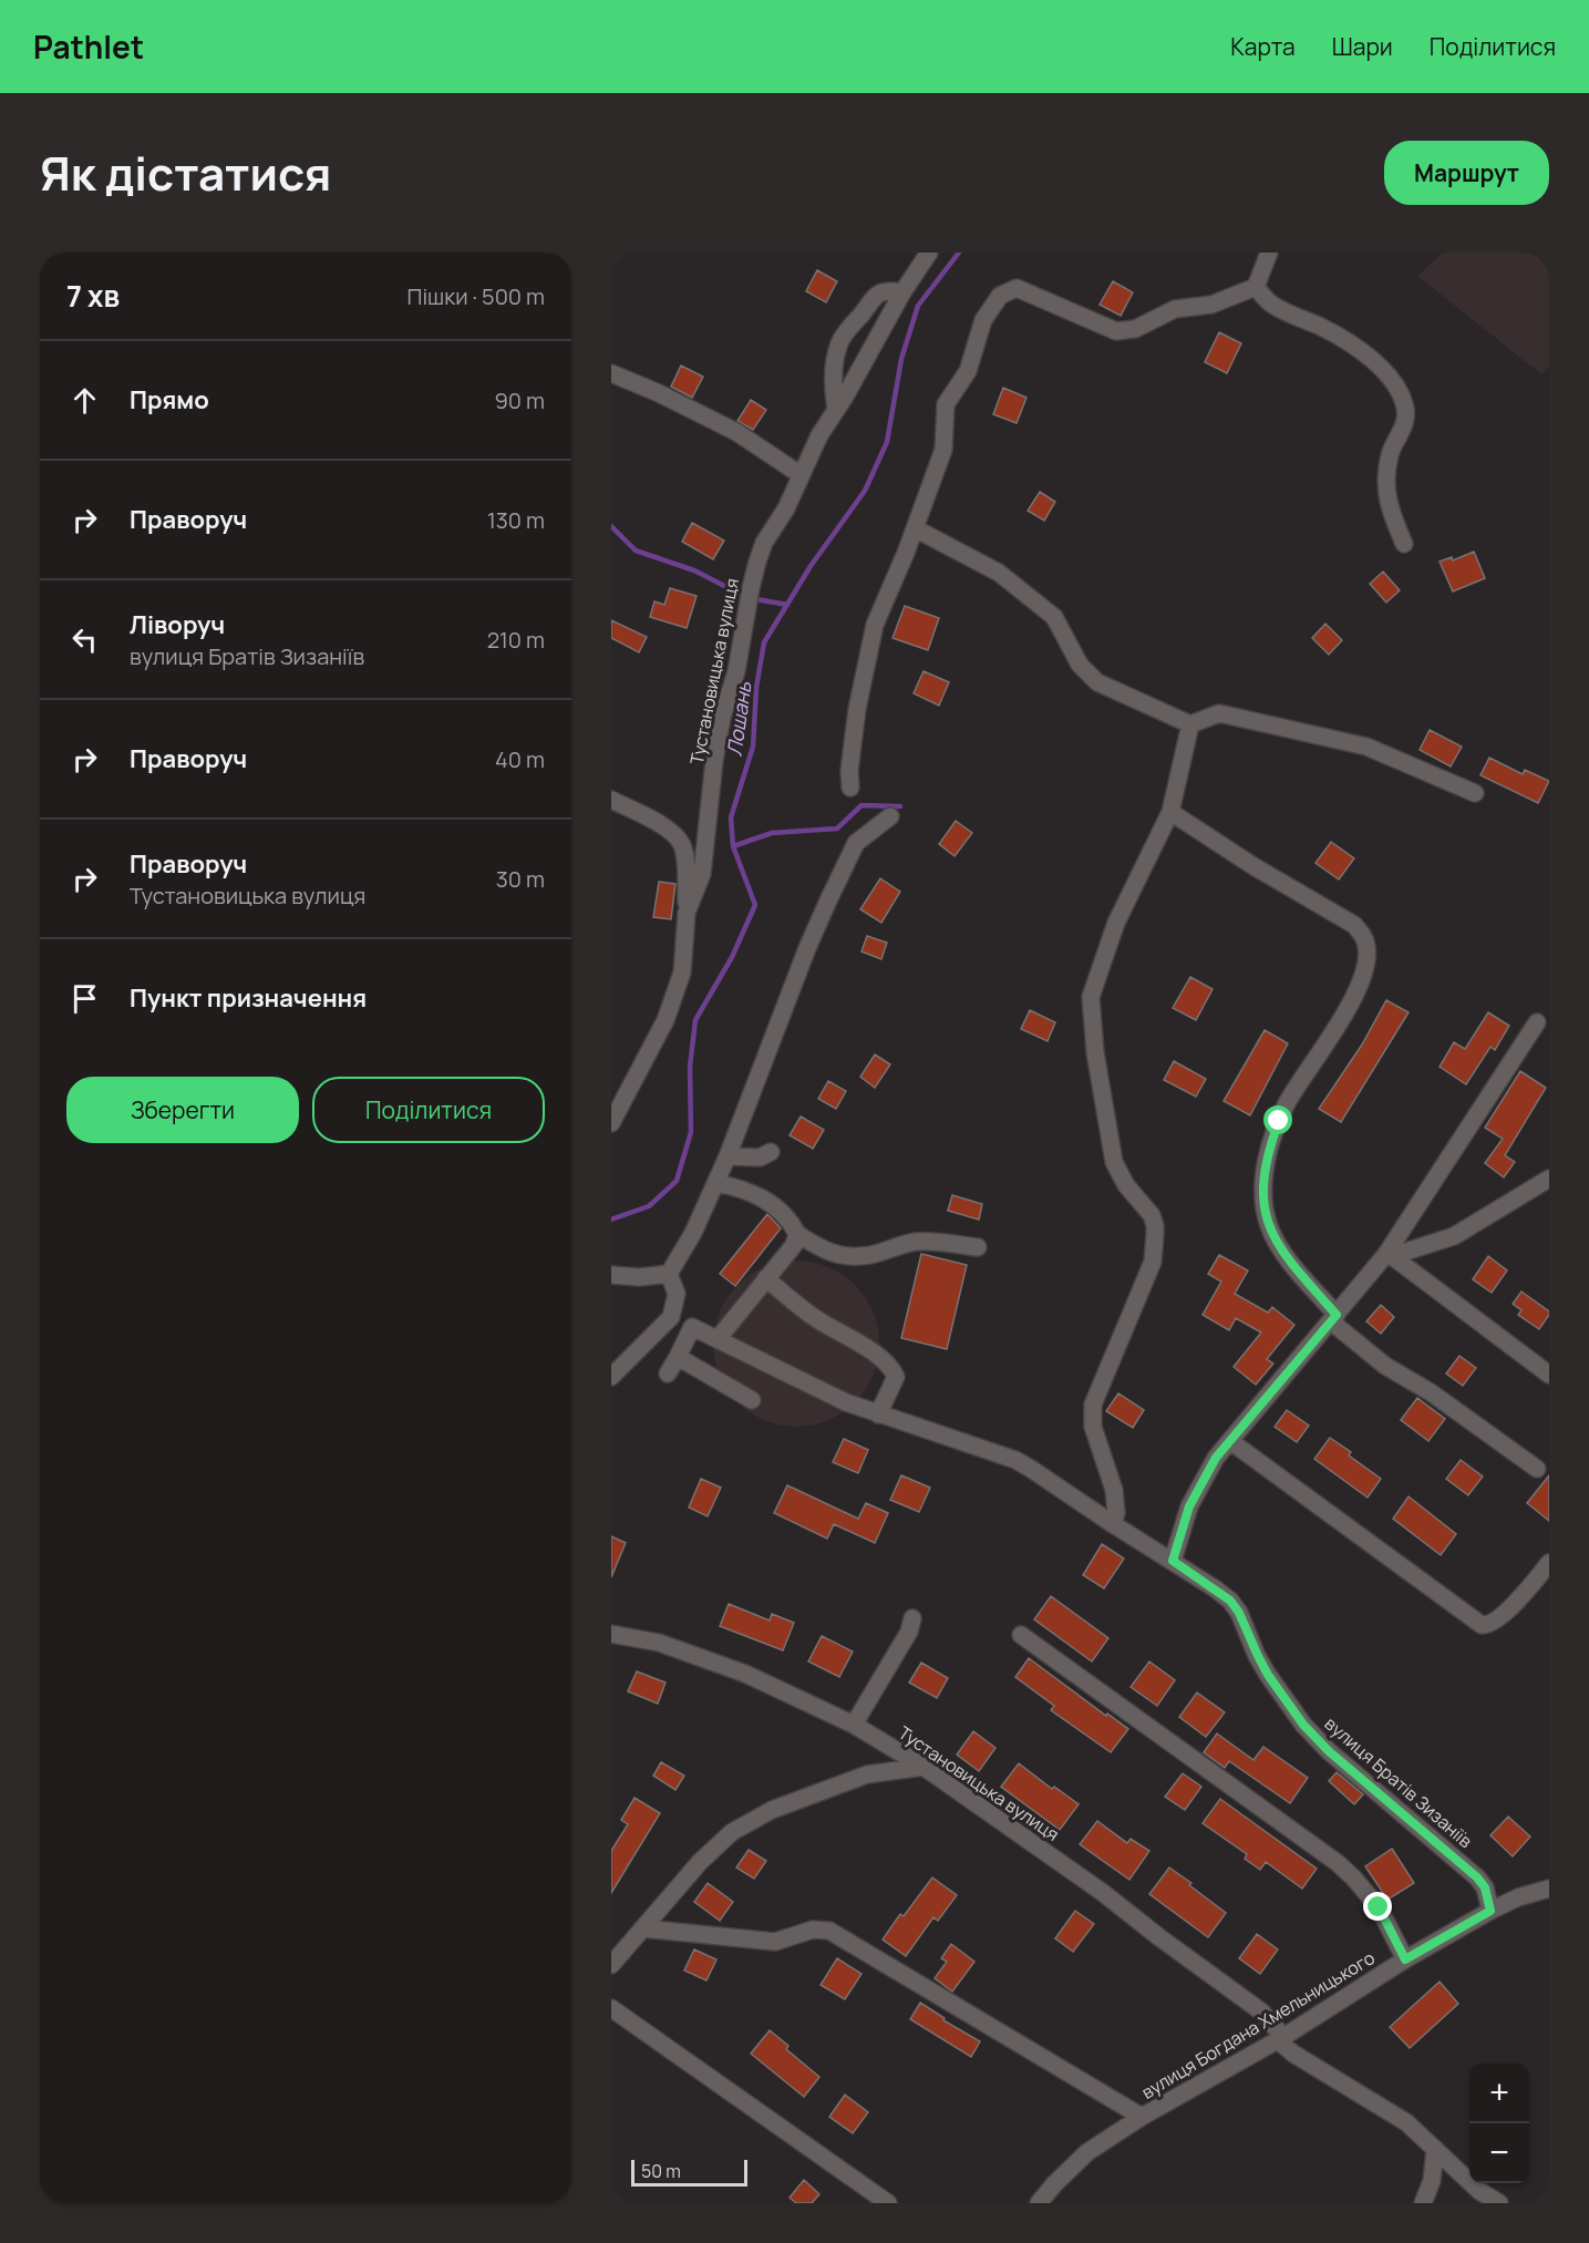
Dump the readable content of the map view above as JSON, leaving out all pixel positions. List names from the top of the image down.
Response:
{
  "streets": {
    "street": ["Тустановицька вулиця", "вулиця Братів Зизаніїв", "вулиця Богдана Хмельницького"]
  },
  "crossings": [
    ["Тустановицька вулиця", "вулиця Богдана Хмельницького"],
    ["вулиця Братів Зизаніїв", "вулиця Богдана Хмельницького"]
  ],
  "water": ["Лошань"],
  "scale_bar": "50 m",
  "page": {
    "header": "Pathlet",
    "nav": ["Карта", "Шари", "Поділитися"],
    "title": "Як дістатися",
    "buttons": [
      "Маршрут",
      ["Зберегти", "Поділитися"]
    ],
    "heading": ["7 хв", "Пішки · 500 m"],
    "list": [
      ["Прямо", "90 m"],
      ["Праворуч", "130 m"],
      ["Ліворуч", "вулиця Братів Зизаніїв", "210 m"],
      ["Праворуч", "40 m"],
      ["Праворуч", "Тустановицька вулиця", "30 m"],
      "Пункт призначення"
    ],
    "map_buttons": ["+", "−"],
    "scale": "50 m"
  }
}
